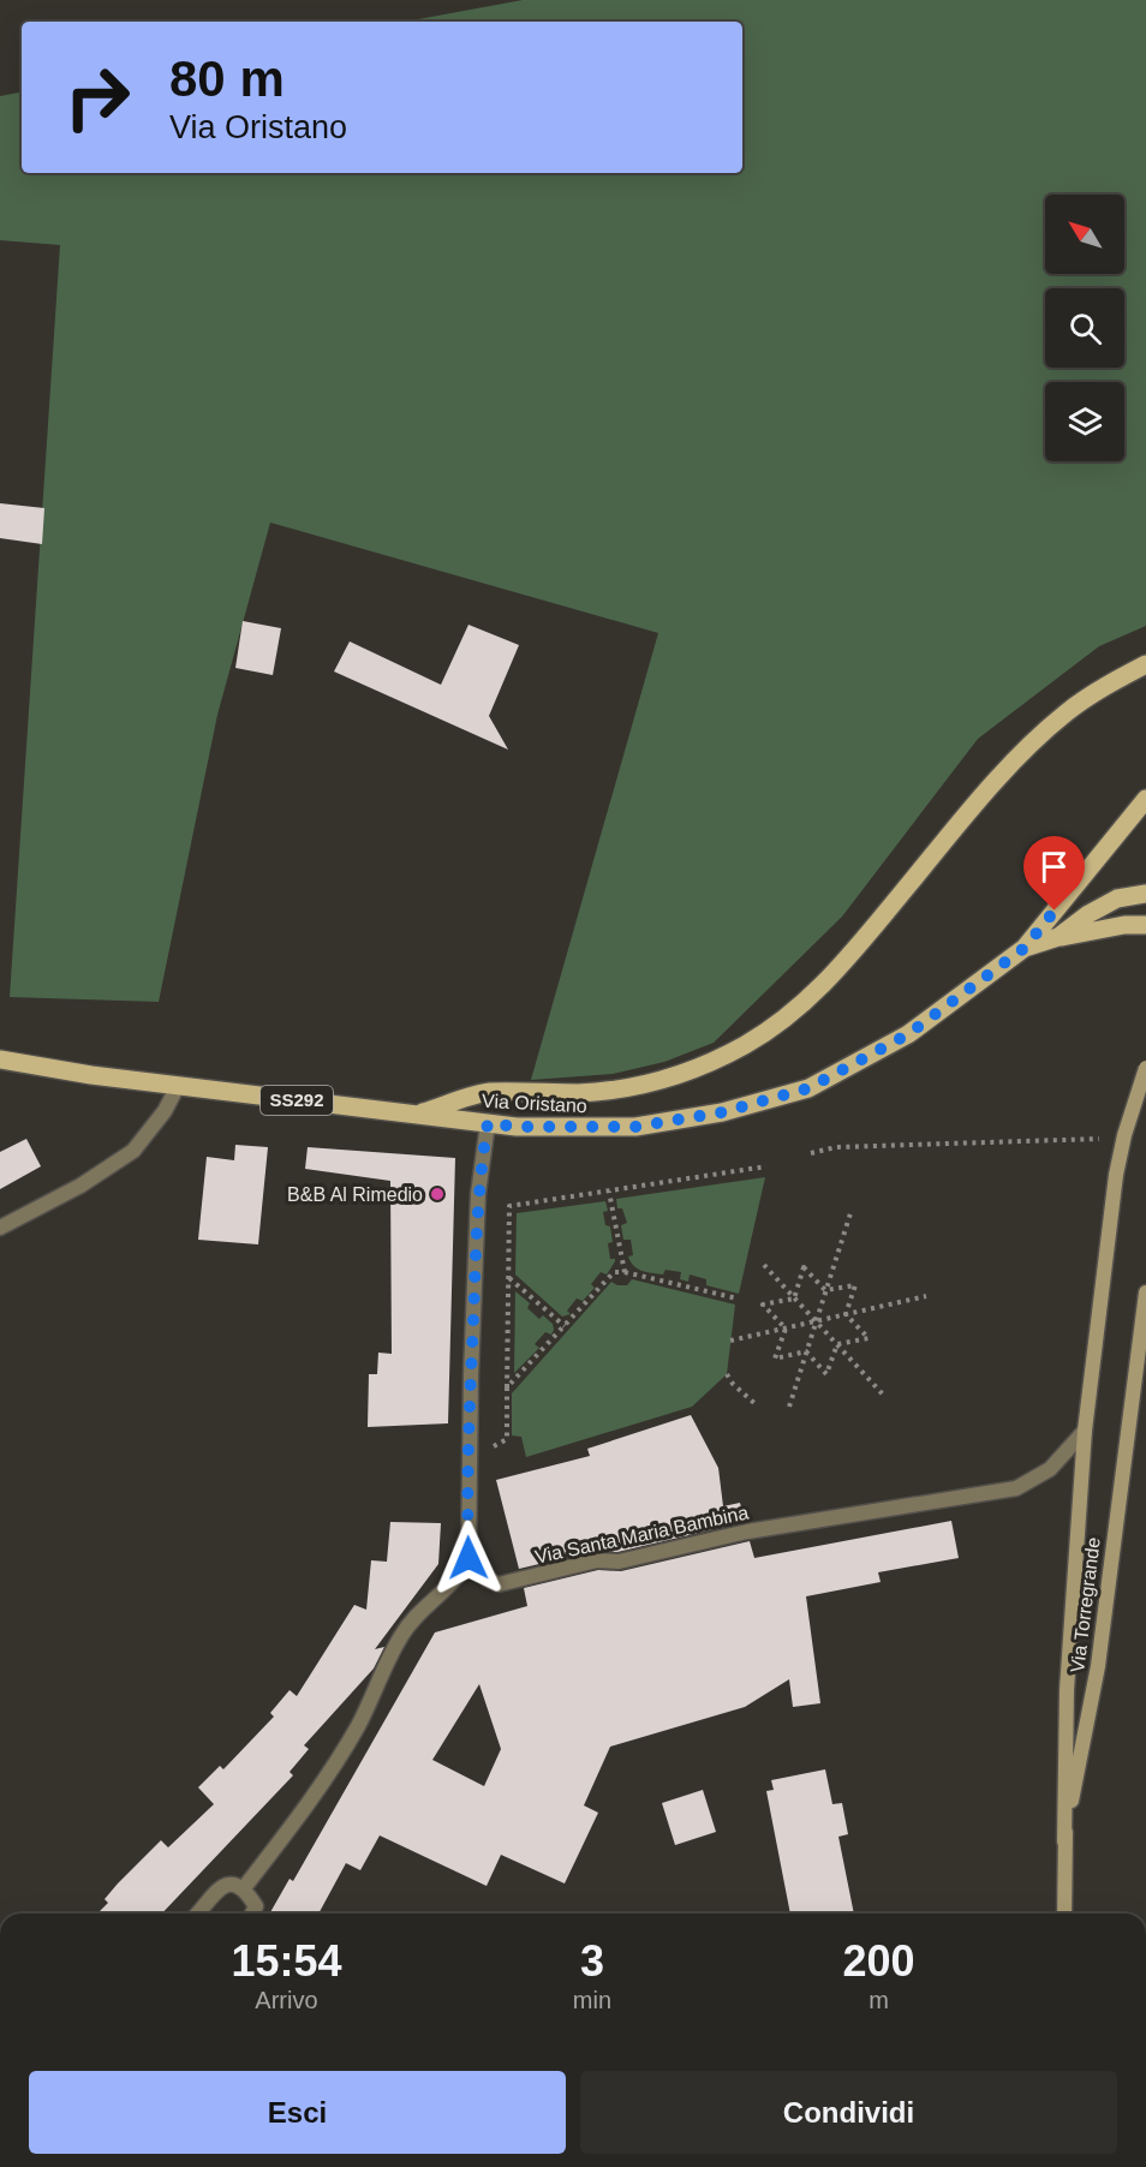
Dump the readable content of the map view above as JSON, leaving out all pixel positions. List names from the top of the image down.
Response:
{
  "streets": {
    "main road": ["SS292", "Via Oristano", "Via Torregrande"],
    "street": ["Via Santa Maria Bambina"]
  },
  "places": ["B&B Al Rimedio"],
  "north": "top left",
  "page": {
    "turn": ["80 m", "Via Oristano"],
    "eta": [
      "15:54",
      "Arrivo",
      "3",
      "min",
      "200",
      "m"
    ],
    "buttons": ["Esci", "Condividi"]
  }
}
